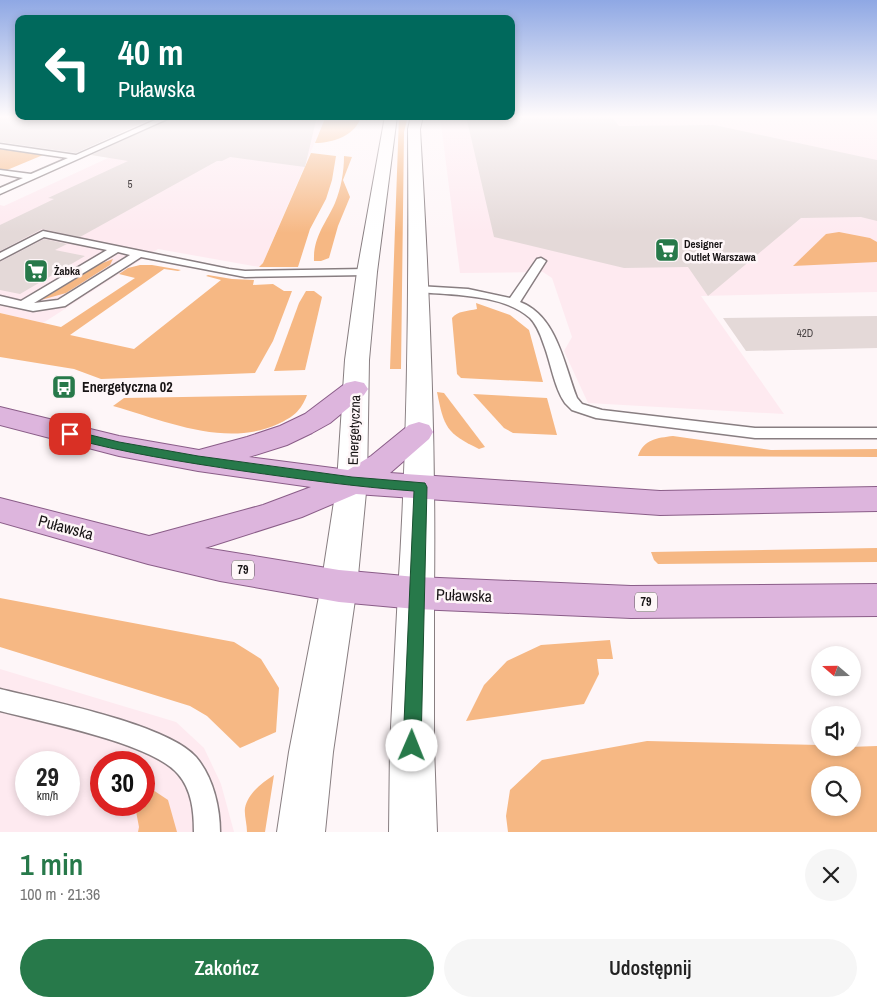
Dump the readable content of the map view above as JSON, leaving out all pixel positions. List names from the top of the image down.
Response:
{
  "streets": {
    "main road": ["Puławska", "79"],
    "street": ["Energetyczna"]
  },
  "crossings": [
    ["Energetyczna", "Puławska"]
  ],
  "places": {
    "supermarket": ["Designer Outlet Warszawa", "Żabka"],
    "bus stop": ["Energetyczna 02"]
  },
  "house_numbers": ["5", "42D"],
  "north": "left",
  "page": {
    "turn": ["40 m", "Puławska"],
    "speed": "29 km/h",
    "limit": "30",
    "heading": ["1 min", "100 m · 21:36"],
    "buttons": ["Zakończ", "Udostępnij"]
  }
}
